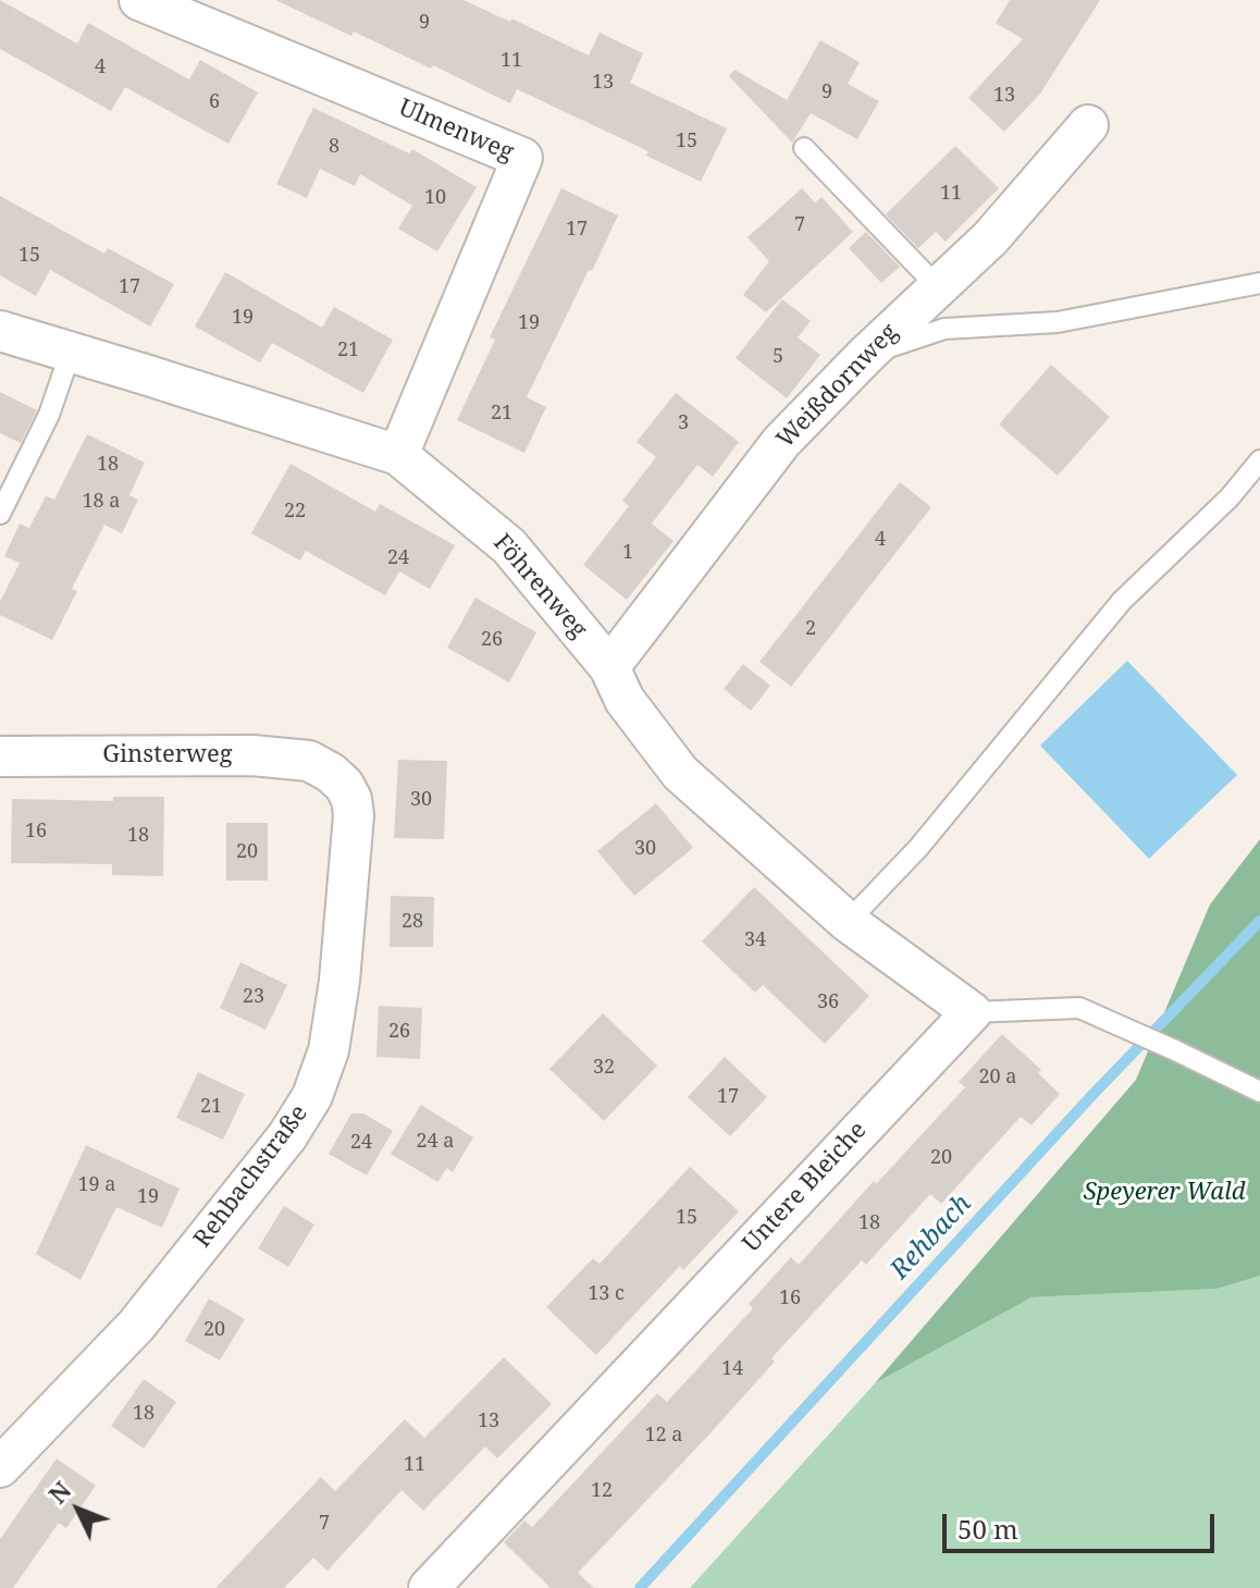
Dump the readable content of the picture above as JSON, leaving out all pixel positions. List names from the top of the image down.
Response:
{
  "streets": {
    "street": [
      "Ulmenweg",
      "Weißdornweg",
      "Föhrenweg",
      "Ginsterweg",
      "Rehbachstraße",
      "Untere Bleiche"
    ]
  },
  "crossings": [
    ["Ulmenweg", "Föhrenweg"],
    ["Weißdornweg", "Föhrenweg"],
    ["Föhrenweg", "Untere Bleiche"],
    ["Ginsterweg", "Rehbachstraße"]
  ],
  "water": ["Rehbach"],
  "parks": ["Speyerer Wald"],
  "house_numbers": [
    "9",
    "11",
    "4",
    "13",
    "9",
    "13",
    "6",
    "15",
    "8",
    "11",
    "10",
    "7",
    "17",
    "15",
    "17",
    "19",
    "19",
    "21",
    "5",
    "21",
    "3",
    "18",
    "18 a",
    "22",
    "4",
    "1",
    "24",
    "2",
    "26",
    "30",
    "16",
    "18",
    "30",
    "20",
    "28",
    "34",
    "23",
    "36",
    "26",
    "32",
    "20 a",
    "17",
    "21",
    "24 a",
    "24",
    "20",
    "19 a",
    "19",
    "15",
    "18",
    "13 c",
    "16",
    "20",
    "14",
    "18",
    "13",
    "12 a",
    "11",
    "12",
    "7"
  ],
  "scale_bar": "50 m",
  "north": "top left"
}
